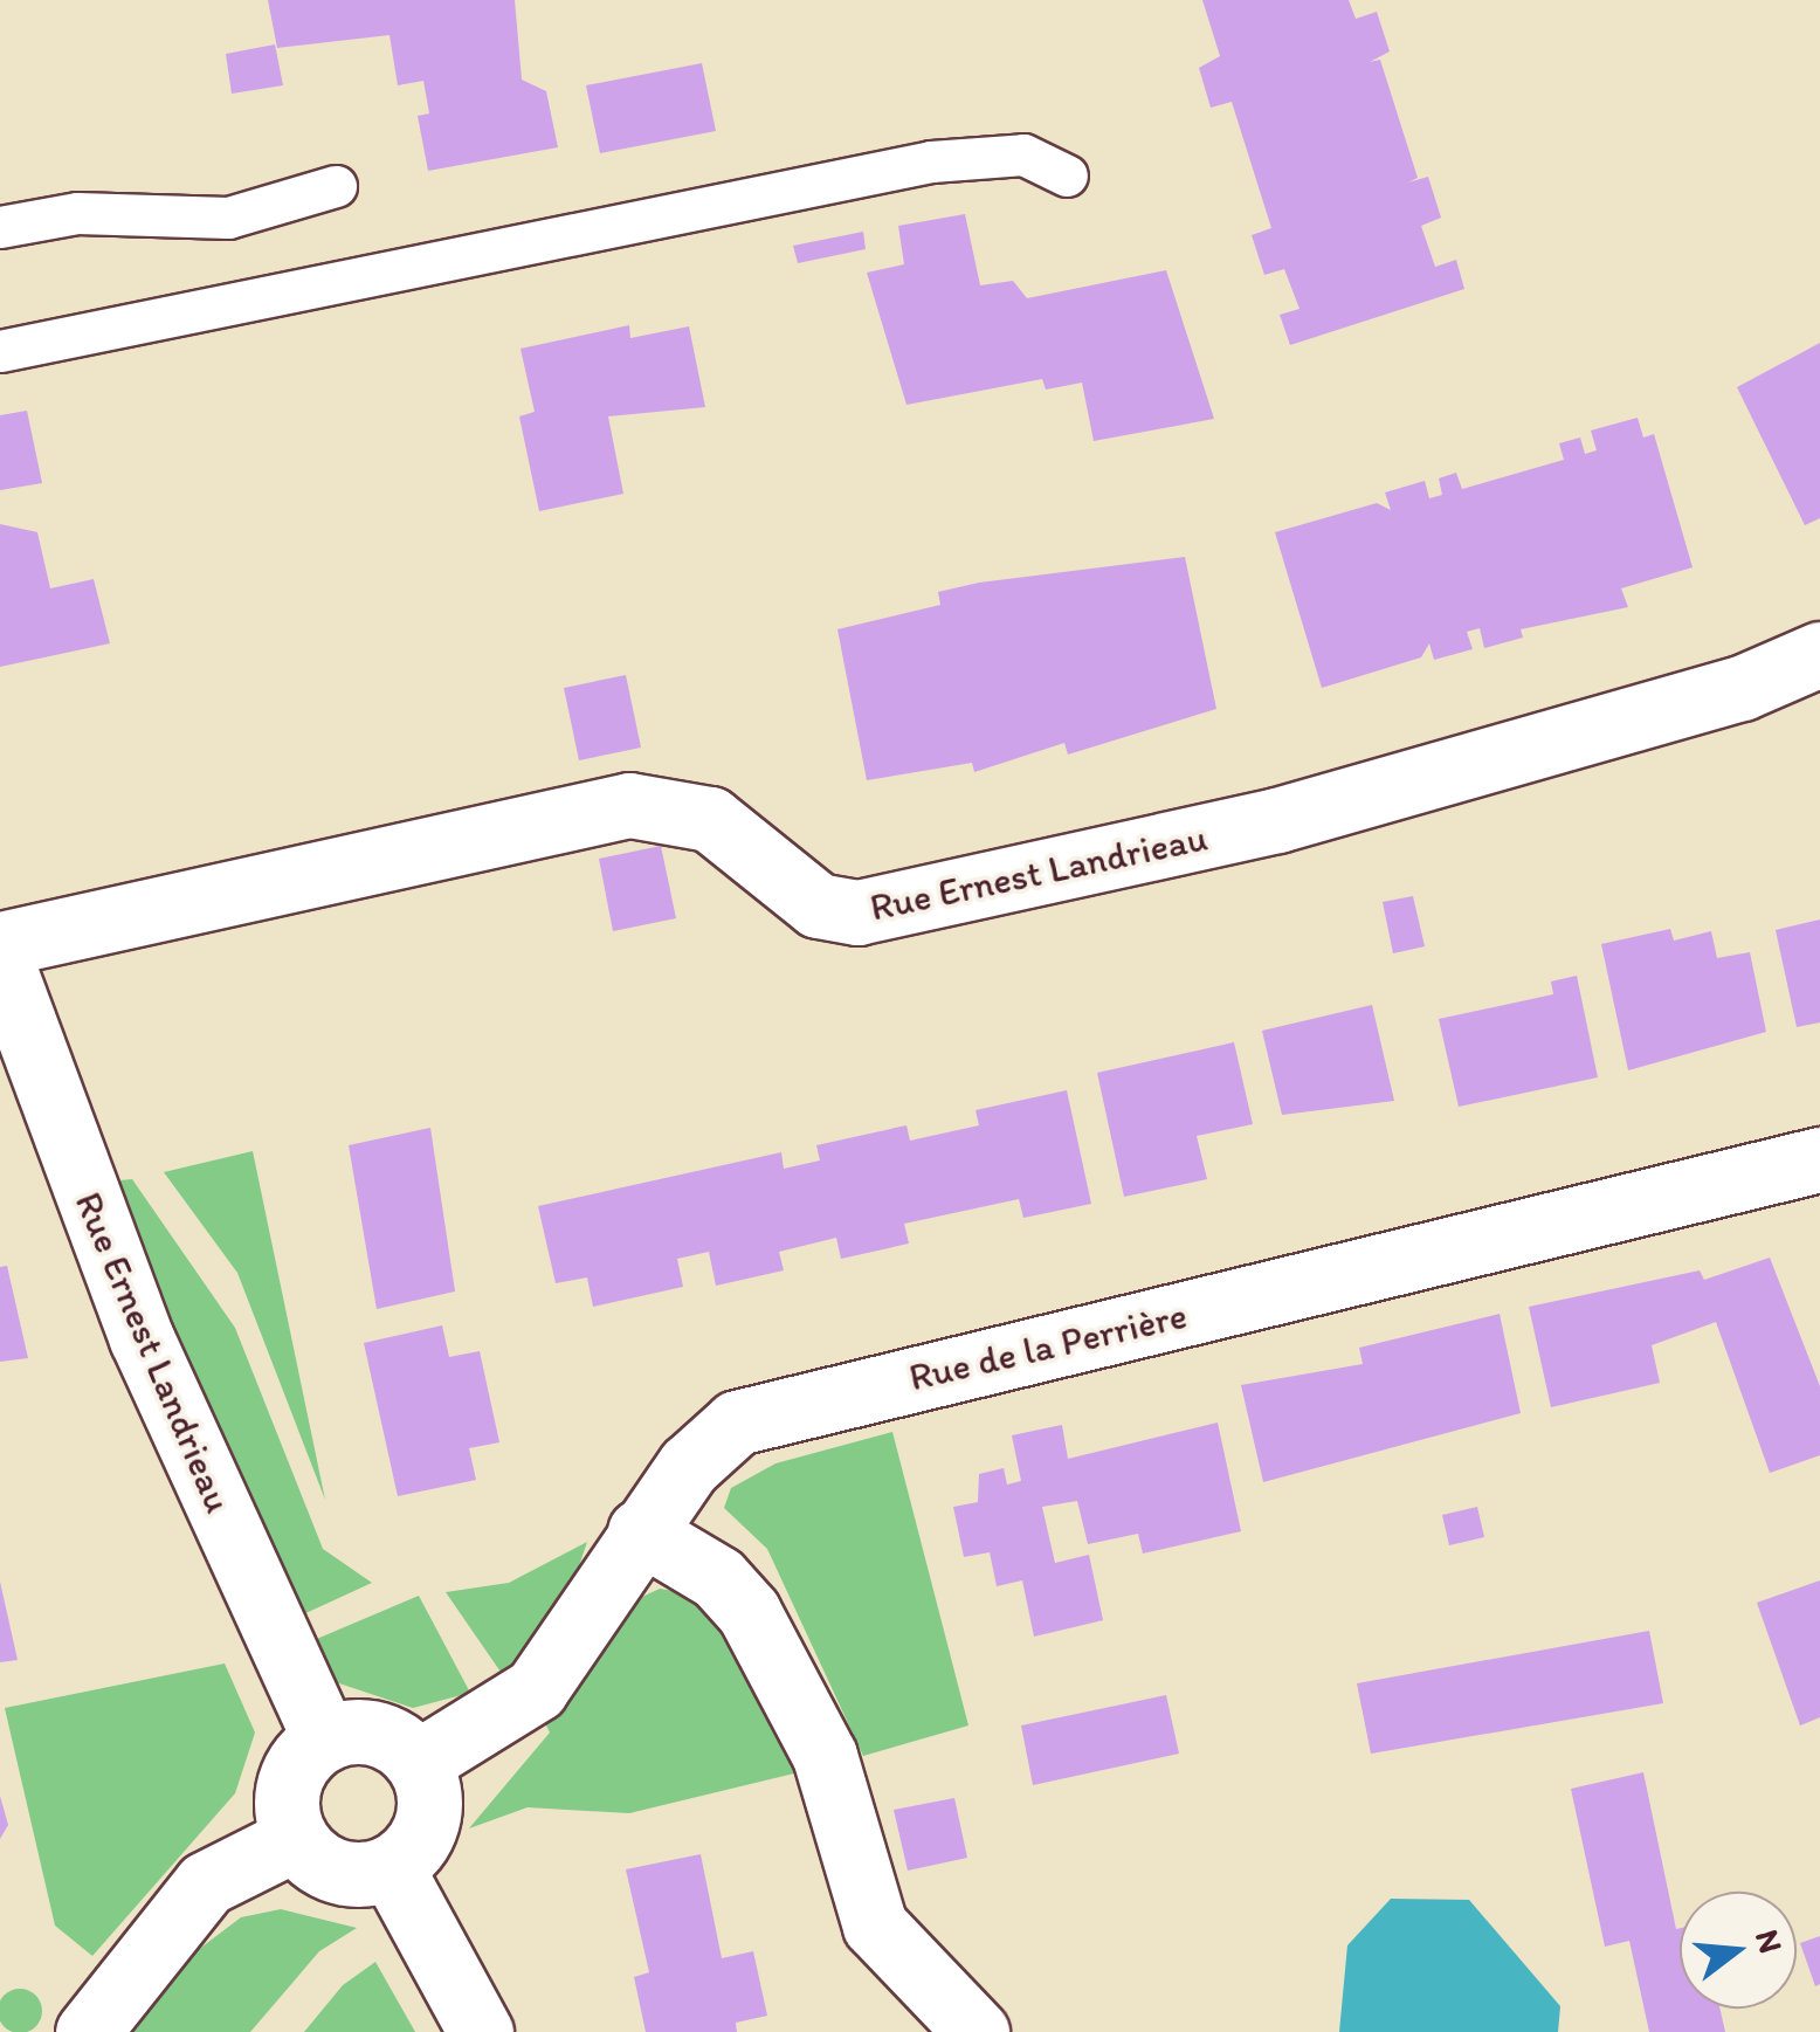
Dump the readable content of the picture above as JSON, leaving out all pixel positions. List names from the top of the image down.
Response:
{
  "streets": {
    "street": ["Rue Ernest Landrieau", "Rue de la Perrière"]
  },
  "crossings": [
    ["Rue Ernest Landrieau", "Rue de la Perrière"]
  ],
  "north": "right"
}
